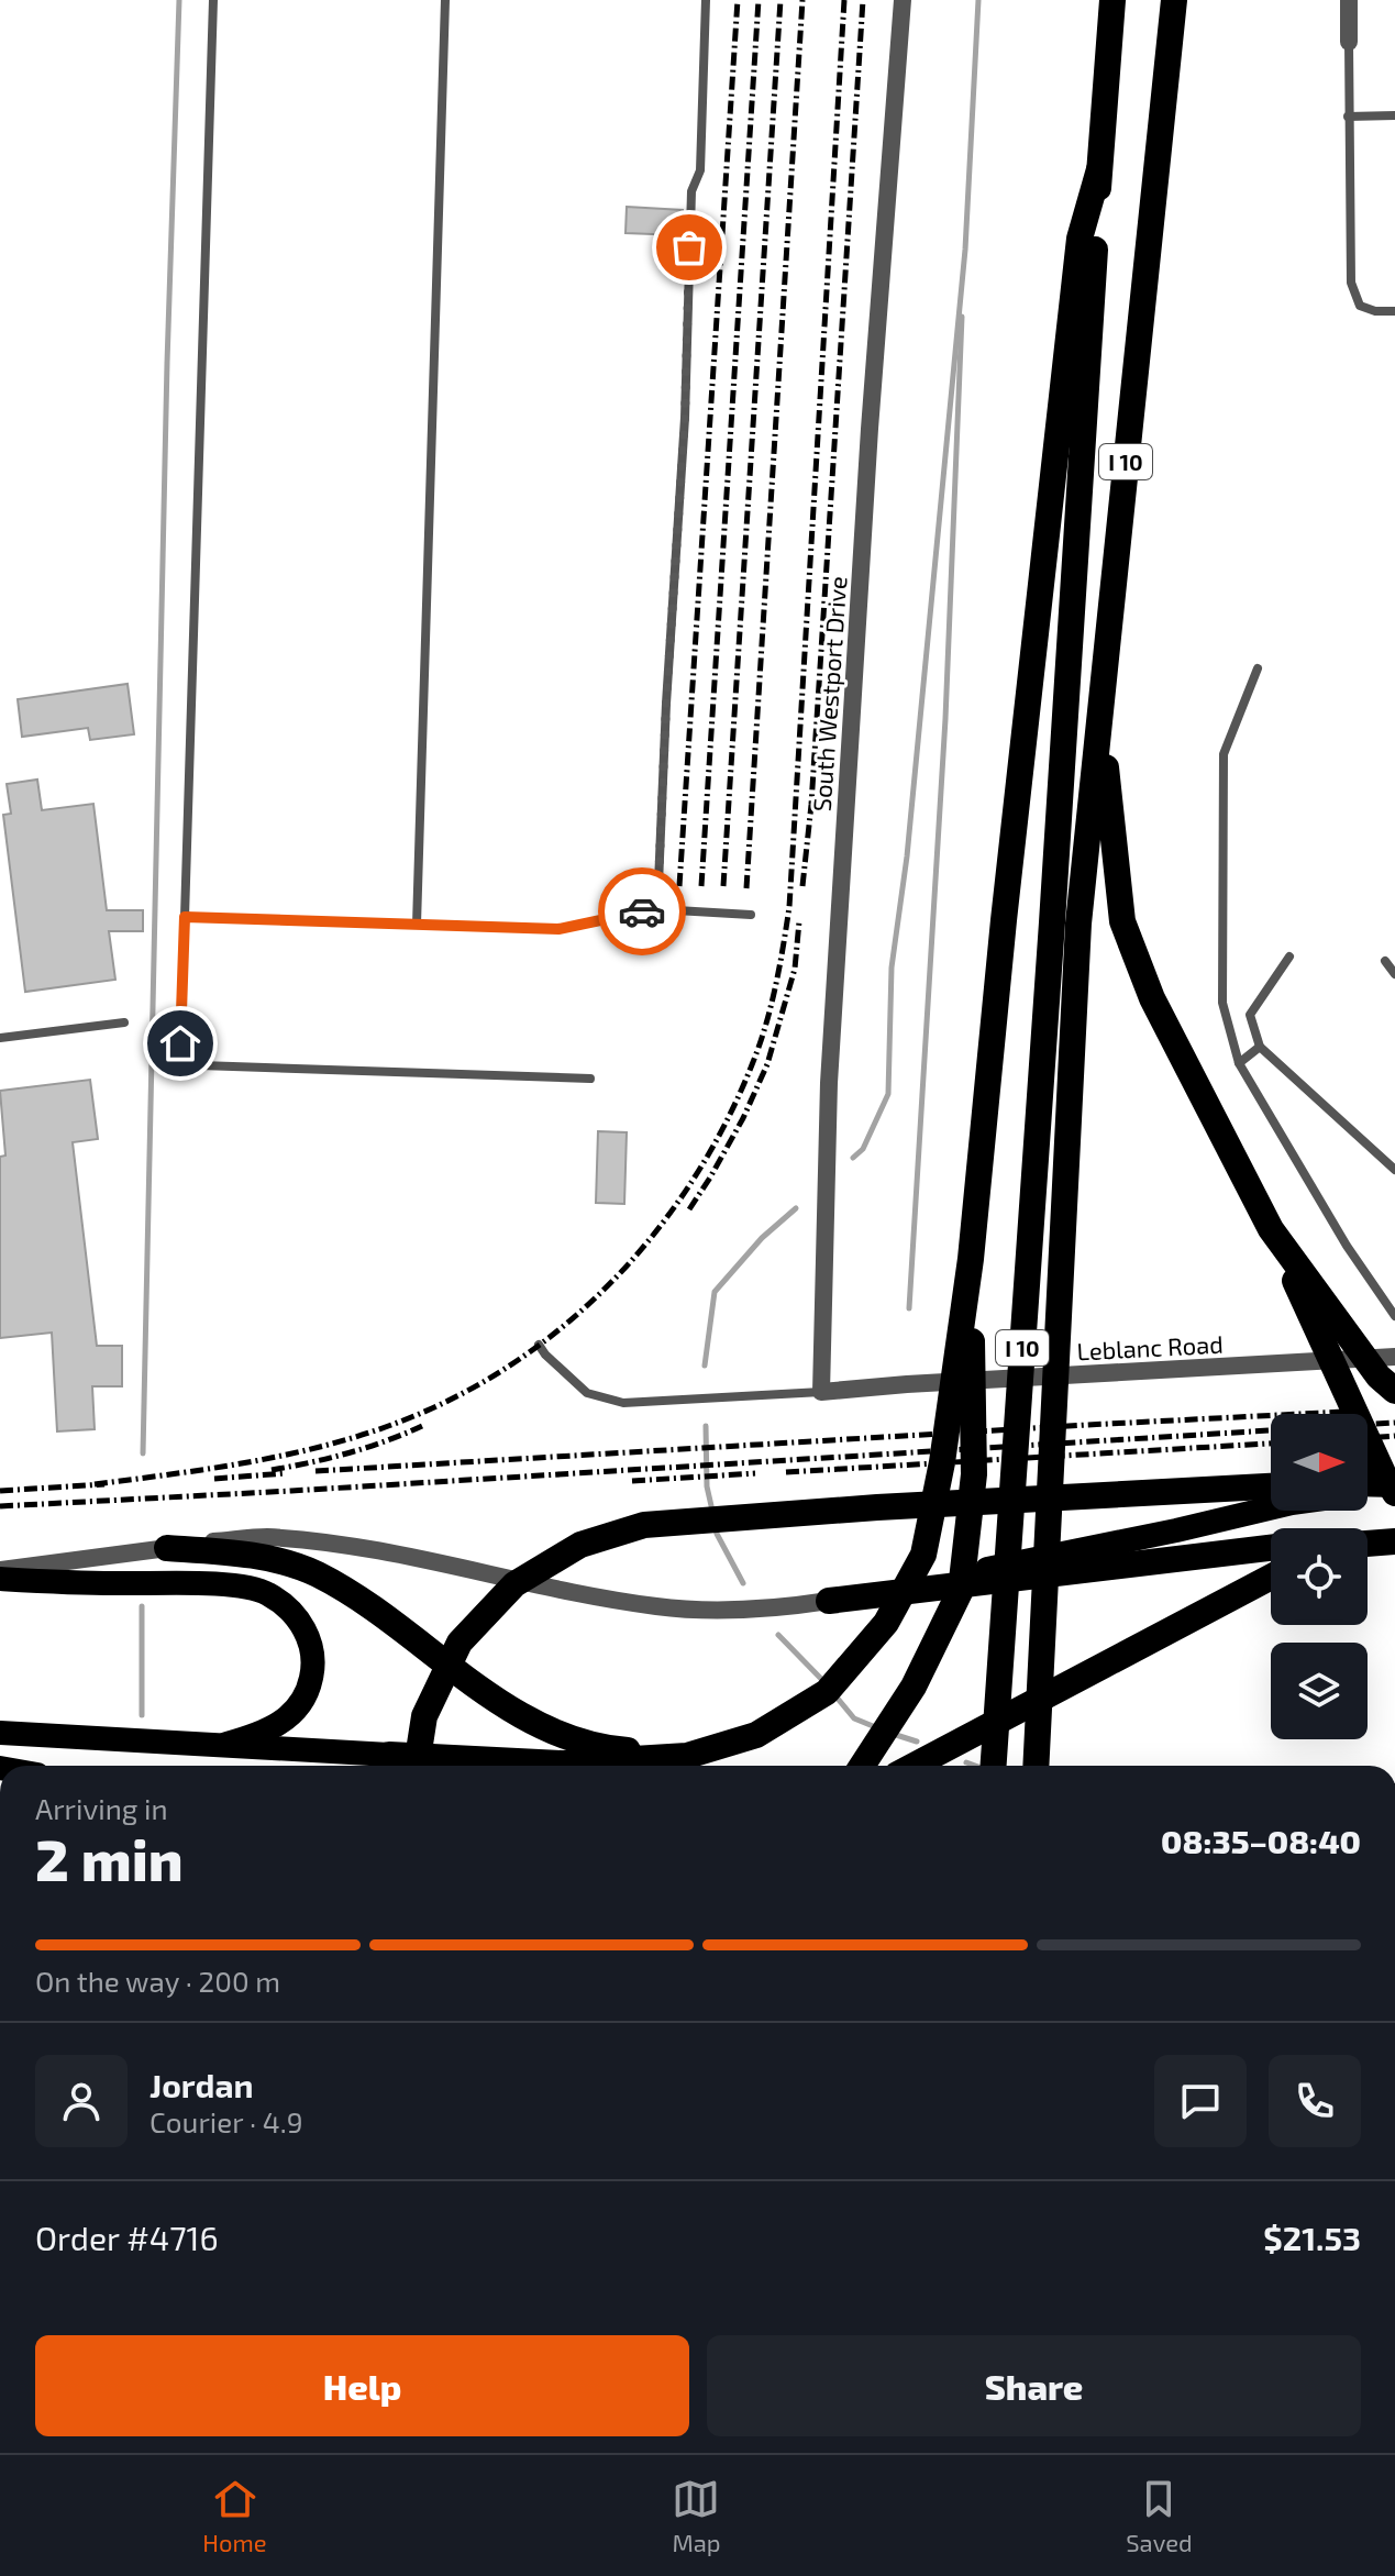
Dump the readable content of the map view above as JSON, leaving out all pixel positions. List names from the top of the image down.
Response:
{
  "streets": {
    "highway": ["I 10"],
    "street": ["South Westport Drive", "Leblanc Road"]
  },
  "crossings": [
    ["South Westport Drive", "Leblanc Road"]
  ],
  "north": "right",
  "page": {
    "heading": ["2 min", "Arriving in", "08:35–08:40"],
    "panel": [
      "Jordan",
      "Courier · 4.9",
      "Order #4716",
      "$21.53"
    ],
    "bar": "On the way · 200 m",
    "buttons": ["Help", "Share"],
    "tabs": ["Home", "Map", "Saved"]
  }
}
